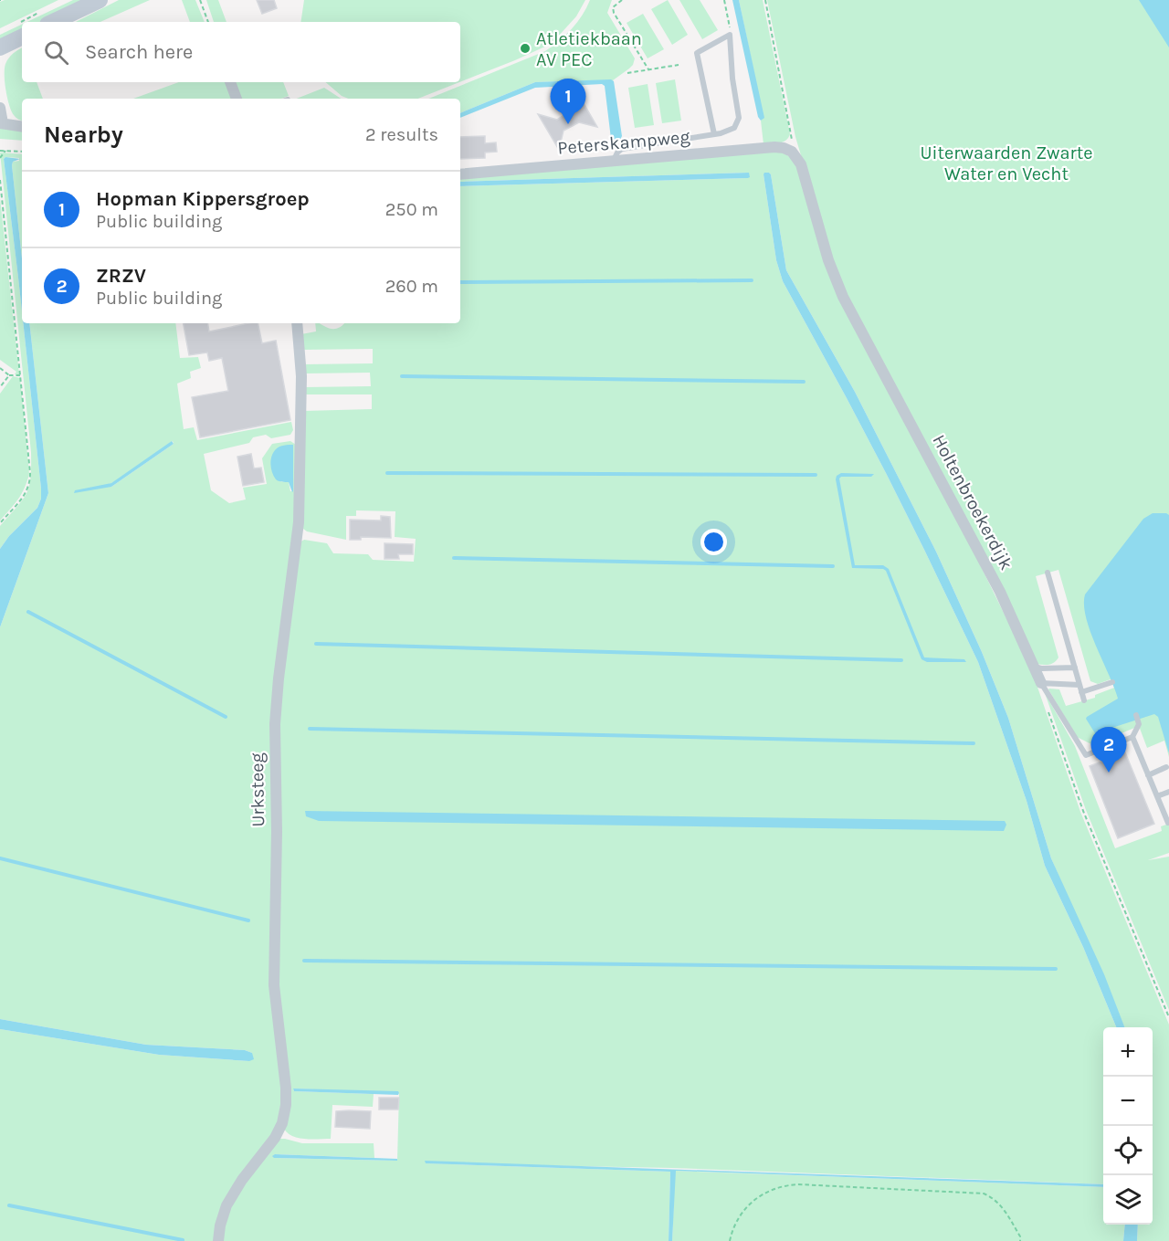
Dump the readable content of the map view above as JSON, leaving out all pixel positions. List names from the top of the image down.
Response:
{
  "streets": {
    "street": ["Peterskampweg", "Holtenbroekerdijk", "Urksteeg"]
  },
  "crossings": [
    ["Peterskampweg", "Holtenbroekerdijk"]
  ],
  "parks": ["Uiterwaarden Zwarte Water en Vecht"],
  "places": ["Atletiekbaan AV PEC"],
  "page": {
    "search": "Search here",
    "pins": ["1", "2"],
    "heading": ["Nearby", "2 results"],
    "list": [
      {
        "mark": "1",
        "name": "Hopman Kippersgroep",
        "note": "Public building",
        "value": "250 m"
      },
      {
        "mark": "2",
        "name": "ZRZV",
        "note": "Public building",
        "value": "260 m"
      }
    ],
    "map_buttons": ["+", "−"]
  }
}
